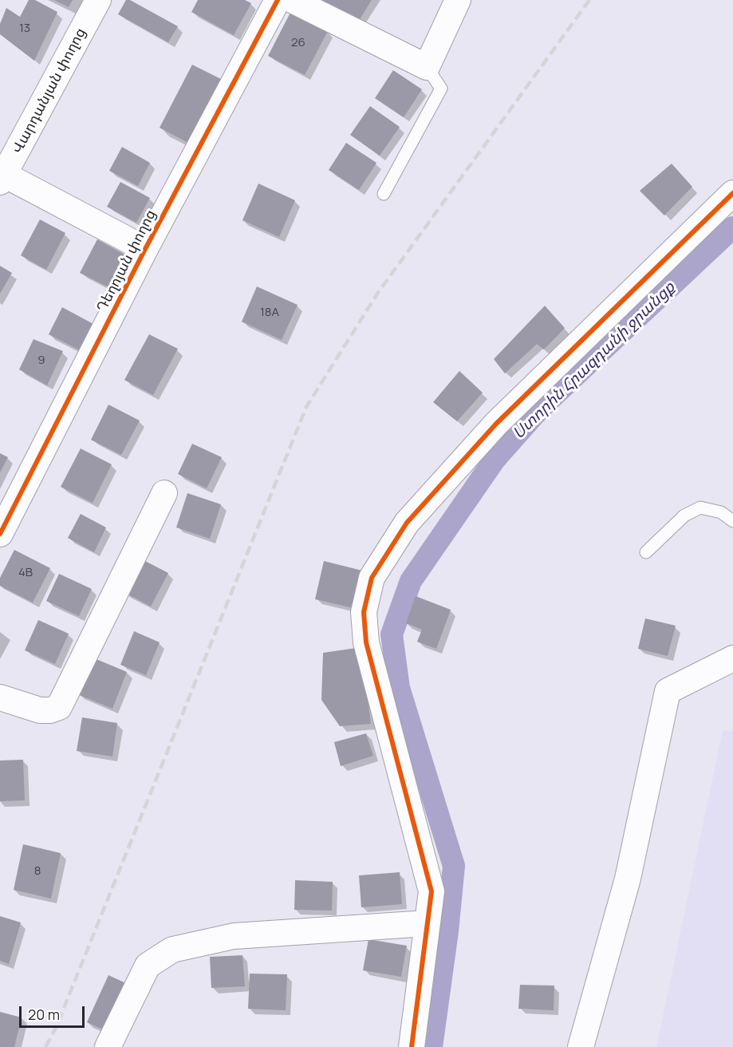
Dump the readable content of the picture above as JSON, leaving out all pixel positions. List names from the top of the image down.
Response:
{
  "streets": {
    "street": ["Վարդանյան փողոց", "Դեղոյան փողոց"]
  },
  "water": ["Ստորին Հրազդանի ջրանցք"],
  "house_numbers": [
    "13",
    "26",
    "18A",
    "9",
    "4B",
    "8"
  ],
  "scale_bar": "20 m"
}
